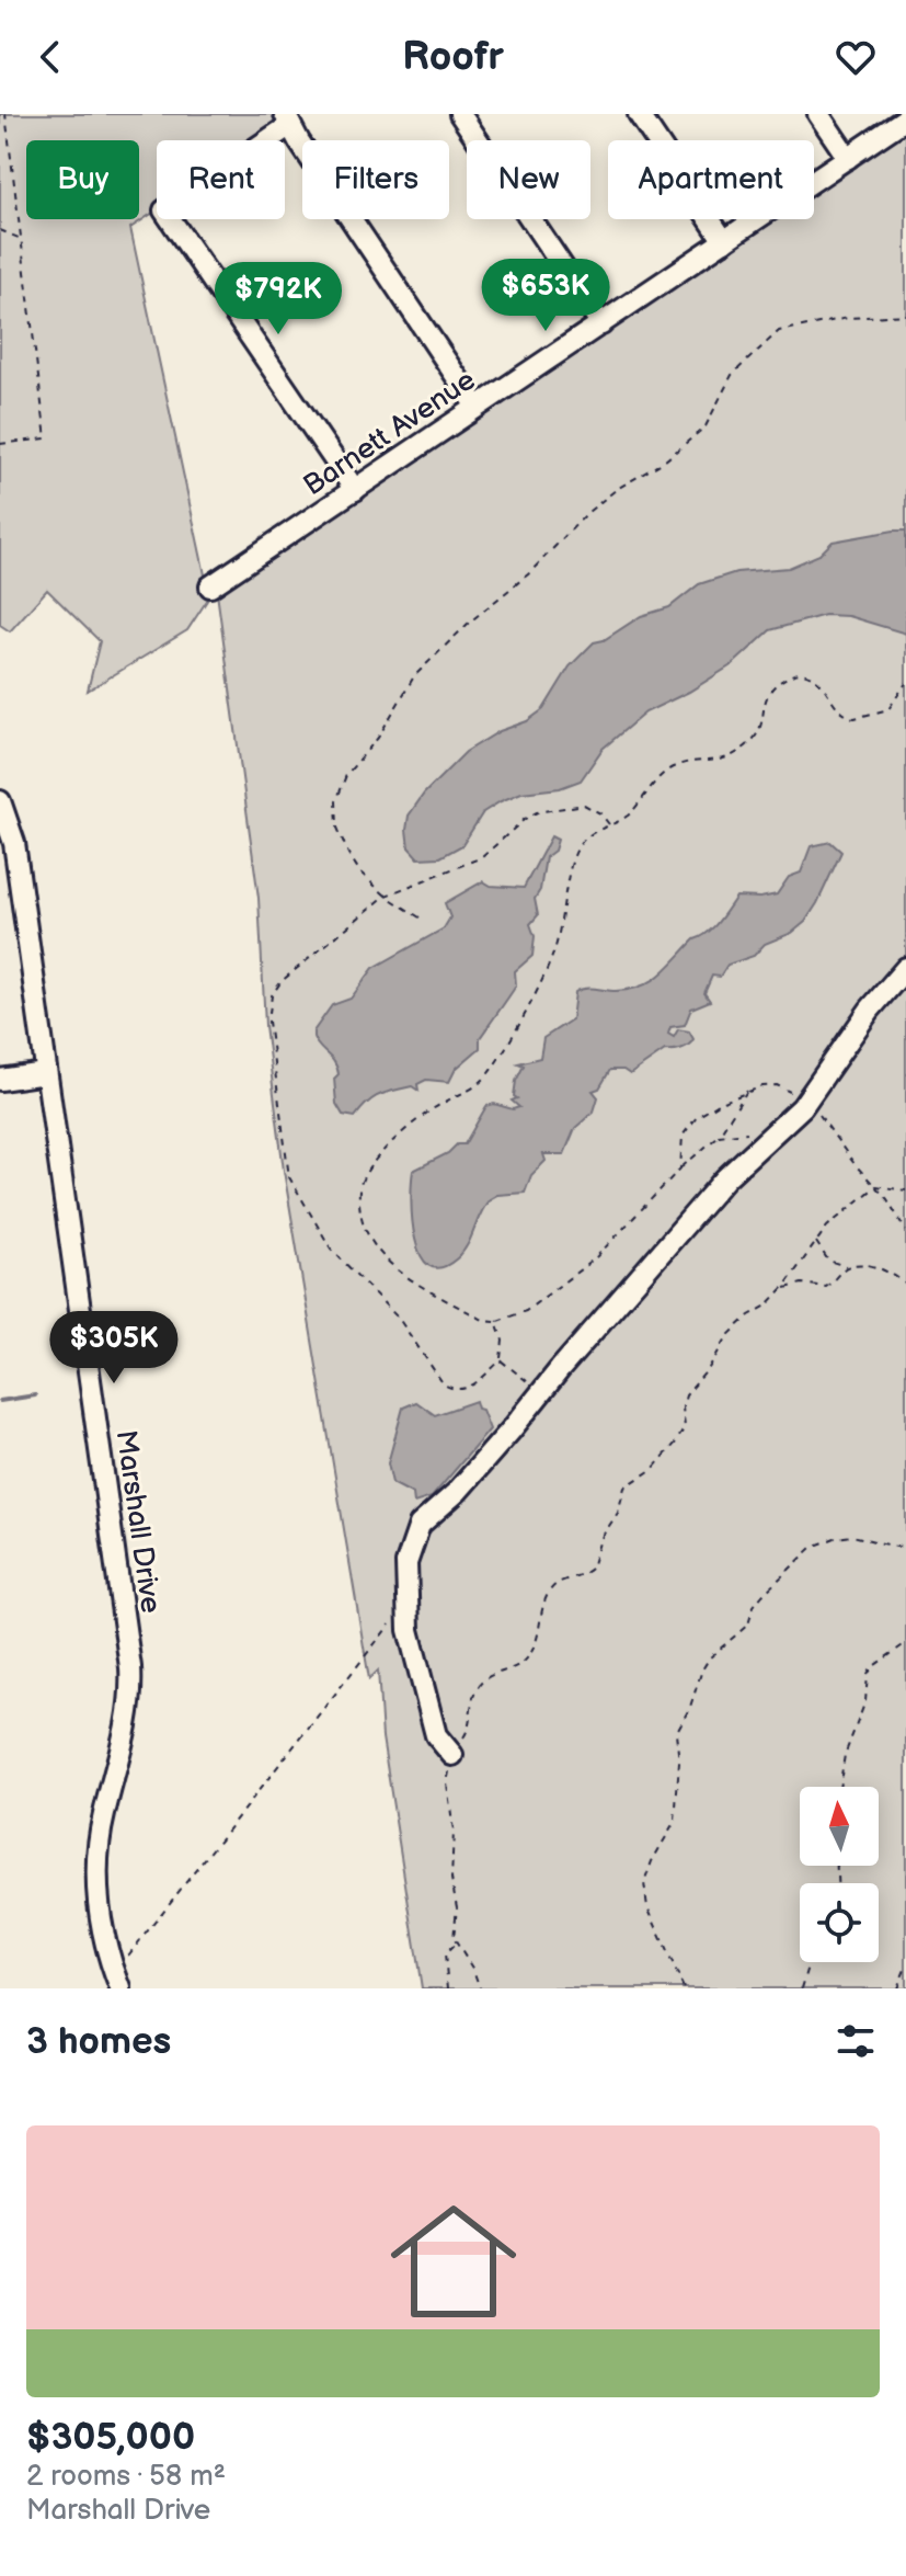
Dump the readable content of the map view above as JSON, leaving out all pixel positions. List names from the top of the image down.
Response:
{
  "streets": {
    "street": ["Barnett Avenue", "Marshall Drive"]
  },
  "north": "top",
  "page": {
    "header": "Roofr",
    "chip": [
      "Buy",
      "Rent",
      "Filters",
      "New",
      "Apartment"
    ],
    "price": ["$653K", "$792K", "$305K"],
    "heading": "3 homes",
    "list": [
      {
        "name": "$305,000",
        "note": "2 rooms · 58 m² · Marshall Drive"
      }
    ]
  }
}
